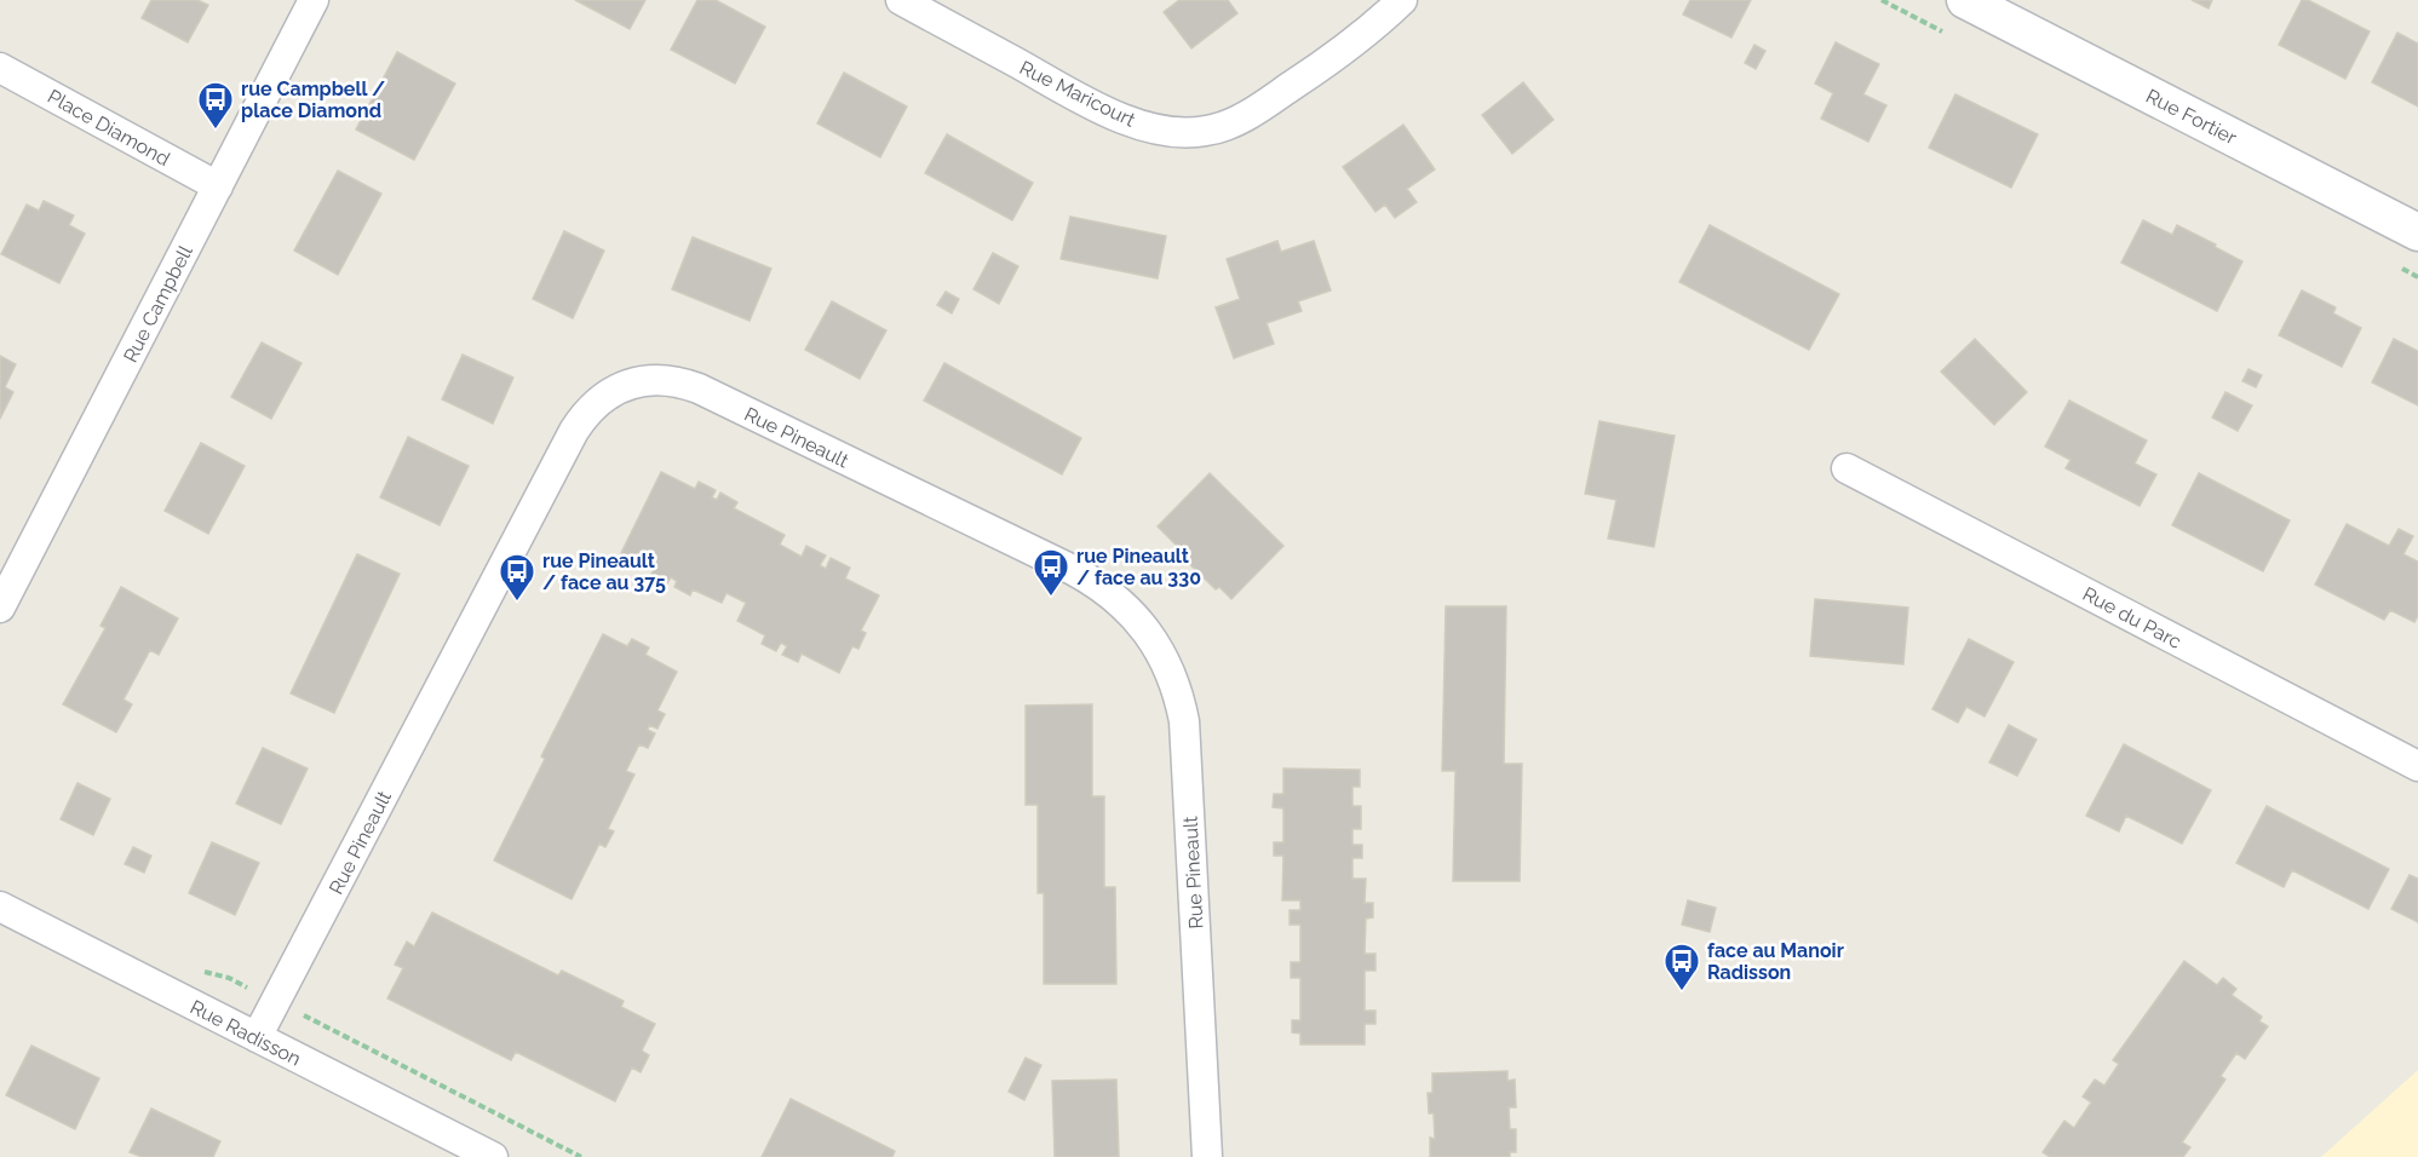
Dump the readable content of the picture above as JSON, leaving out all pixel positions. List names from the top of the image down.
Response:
{
  "streets": {
    "street": [
      "Rue Maricourt",
      "Rue Fortier",
      "Place Diamond",
      "Rue Campbell",
      "Rue Pineault",
      "Rue du Parc",
      "Rue Radisson"
    ]
  },
  "crossings": [
    ["Place Diamond", "Rue Campbell"],
    ["Rue Pineault", "Rue Radisson"]
  ],
  "places": {
    "bus stop": [
      "rue Campbell / place Diamond",
      "rue Pineault / face au 330",
      "rue Pineault / face au 375",
      "face au Manoir Radisson"
    ]
  }
}
